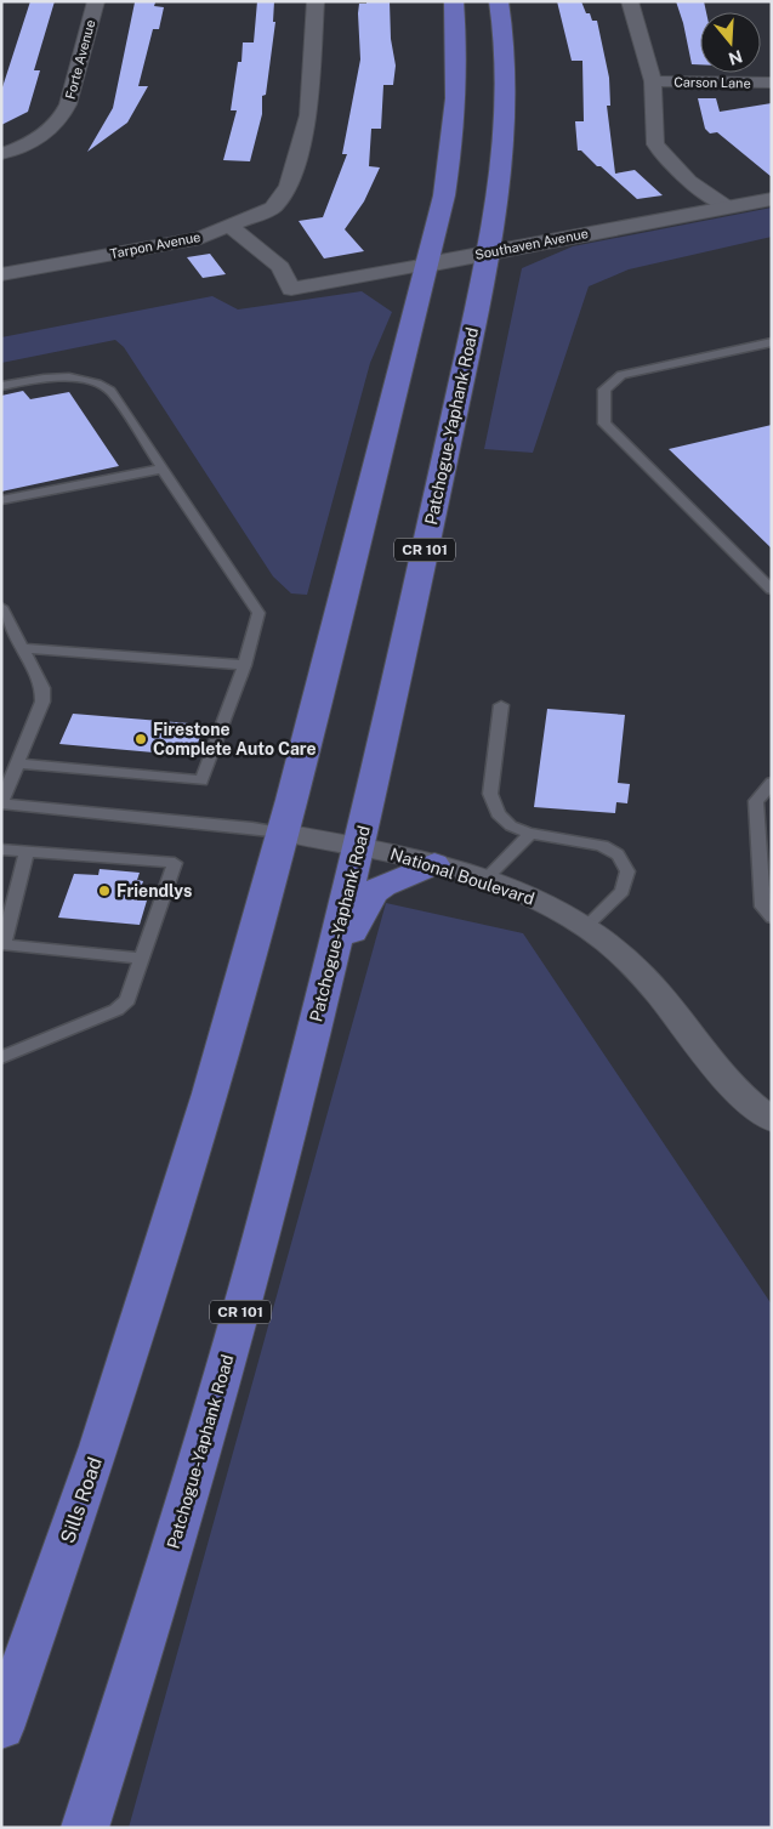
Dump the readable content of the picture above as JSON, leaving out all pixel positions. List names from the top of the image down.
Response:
{
  "streets": {
    "main road": ["Patchogue-Yaphank Road", "CR 101", "Sills Road"],
    "street": [
      "Forte Avenue",
      "Carson Lane",
      "Southaven Avenue",
      "Tarpon Avenue",
      "National Boulevard"
    ]
  },
  "crossings": [
    ["Southaven Avenue", "Tarpon Avenue"],
    ["Southaven Avenue", "Patchogue-Yaphank Road"],
    ["Patchogue-Yaphank Road", "National Boulevard"],
    ["National Boulevard", "Sills Road"]
  ],
  "places": ["Firestone Complete Auto Care", "Friendlys"],
  "north": "bottom"
}
